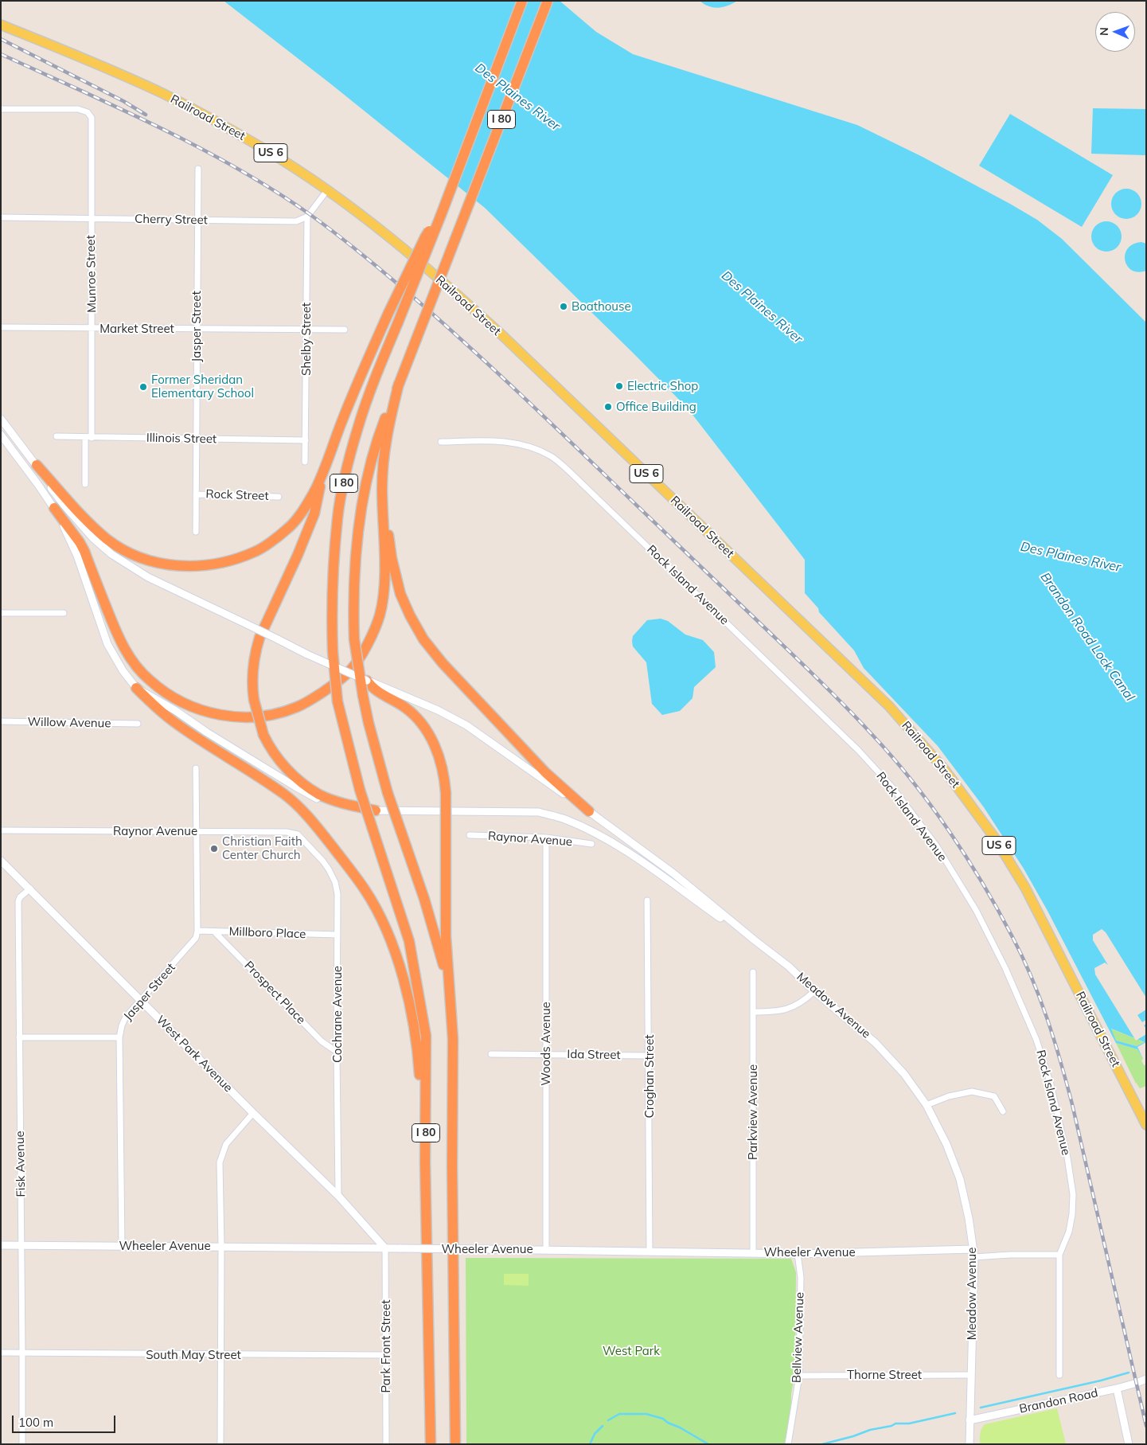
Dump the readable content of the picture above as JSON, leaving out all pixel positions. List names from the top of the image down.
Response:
{
  "streets": {
    "highway": ["I 80"],
    "main road": ["Railroad Street", "US 6"],
    "street": [
      "Cherry Street",
      "Munroe Street",
      "Jasper Street",
      "Market Street",
      "Shelby Street",
      "Illinois Street",
      "Rock Street",
      "Rock Island Avenue",
      "Willow Avenue",
      "Raynor Avenue",
      "Millboro Place",
      "Prospect Place",
      "Meadow Avenue",
      "Cochrane Avenue",
      "Woods Avenue",
      "West Park Avenue",
      "Ida Street",
      "Croghan Street",
      "Parkview Avenue",
      "Fisk Avenue",
      "Wheeler Avenue",
      "Bellview Avenue",
      "Park Front Street",
      "South May Street",
      "Thorne Street",
      "Brandon Road"
    ]
  },
  "crossings": [
    ["Cherry Street", "Munroe Street"],
    ["Cherry Street", "Jasper Street"],
    ["Cherry Street", "Shelby Street"],
    ["Munroe Street", "Market Street"],
    ["Munroe Street", "Illinois Street"],
    ["Jasper Street", "Market Street"],
    ["Jasper Street", "Illinois Street"],
    ["Jasper Street", "Rock Street"],
    ["Jasper Street", "Millboro Place"],
    ["Jasper Street", "West Park Avenue"],
    ["Jasper Street", "Wheeler Avenue"],
    ["Market Street", "Shelby Street"],
    ["Shelby Street", "Illinois Street"],
    ["Rock Island Avenue", "Wheeler Avenue"],
    ["Raynor Avenue", "Cochrane Avenue"],
    ["Raynor Avenue", "Woods Avenue"],
    ["Millboro Place", "Prospect Place"],
    ["Millboro Place", "Cochrane Avenue"],
    ["Prospect Place", "Cochrane Avenue"],
    ["Meadow Avenue", "Wheeler Avenue"],
    ["Meadow Avenue", "Thorne Street"],
    ["Meadow Avenue", "Brandon Road"],
    ["Cochrane Avenue", "West Park Avenue"],
    ["Woods Avenue", "Ida Street"],
    ["Woods Avenue", "Wheeler Avenue"],
    ["West Park Avenue", "Fisk Avenue"],
    ["West Park Avenue", "Wheeler Avenue"],
    ["West Park Avenue", "Park Front Street"],
    ["Ida Street", "Croghan Street"],
    ["Croghan Street", "Wheeler Avenue"],
    ["Parkview Avenue", "Wheeler Avenue"],
    ["Fisk Avenue", "Wheeler Avenue"],
    ["Fisk Avenue", "South May Street"],
    ["Wheeler Avenue", "Bellview Avenue"],
    ["Wheeler Avenue", "Park Front Street"],
    ["Bellview Avenue", "Thorne Street"],
    ["Park Front Street", "South May Street"]
  ],
  "water": ["Des Plaines River", "Brandon Road Lock Canal"],
  "parks": ["West Park"],
  "places": [
    "Boathouse",
    "Electric Shop",
    "Former Sheridan Elementary School",
    "Office Building",
    "Christian Faith Center Church"
  ],
  "scale_bar": "100 m",
  "north": "left"
}
